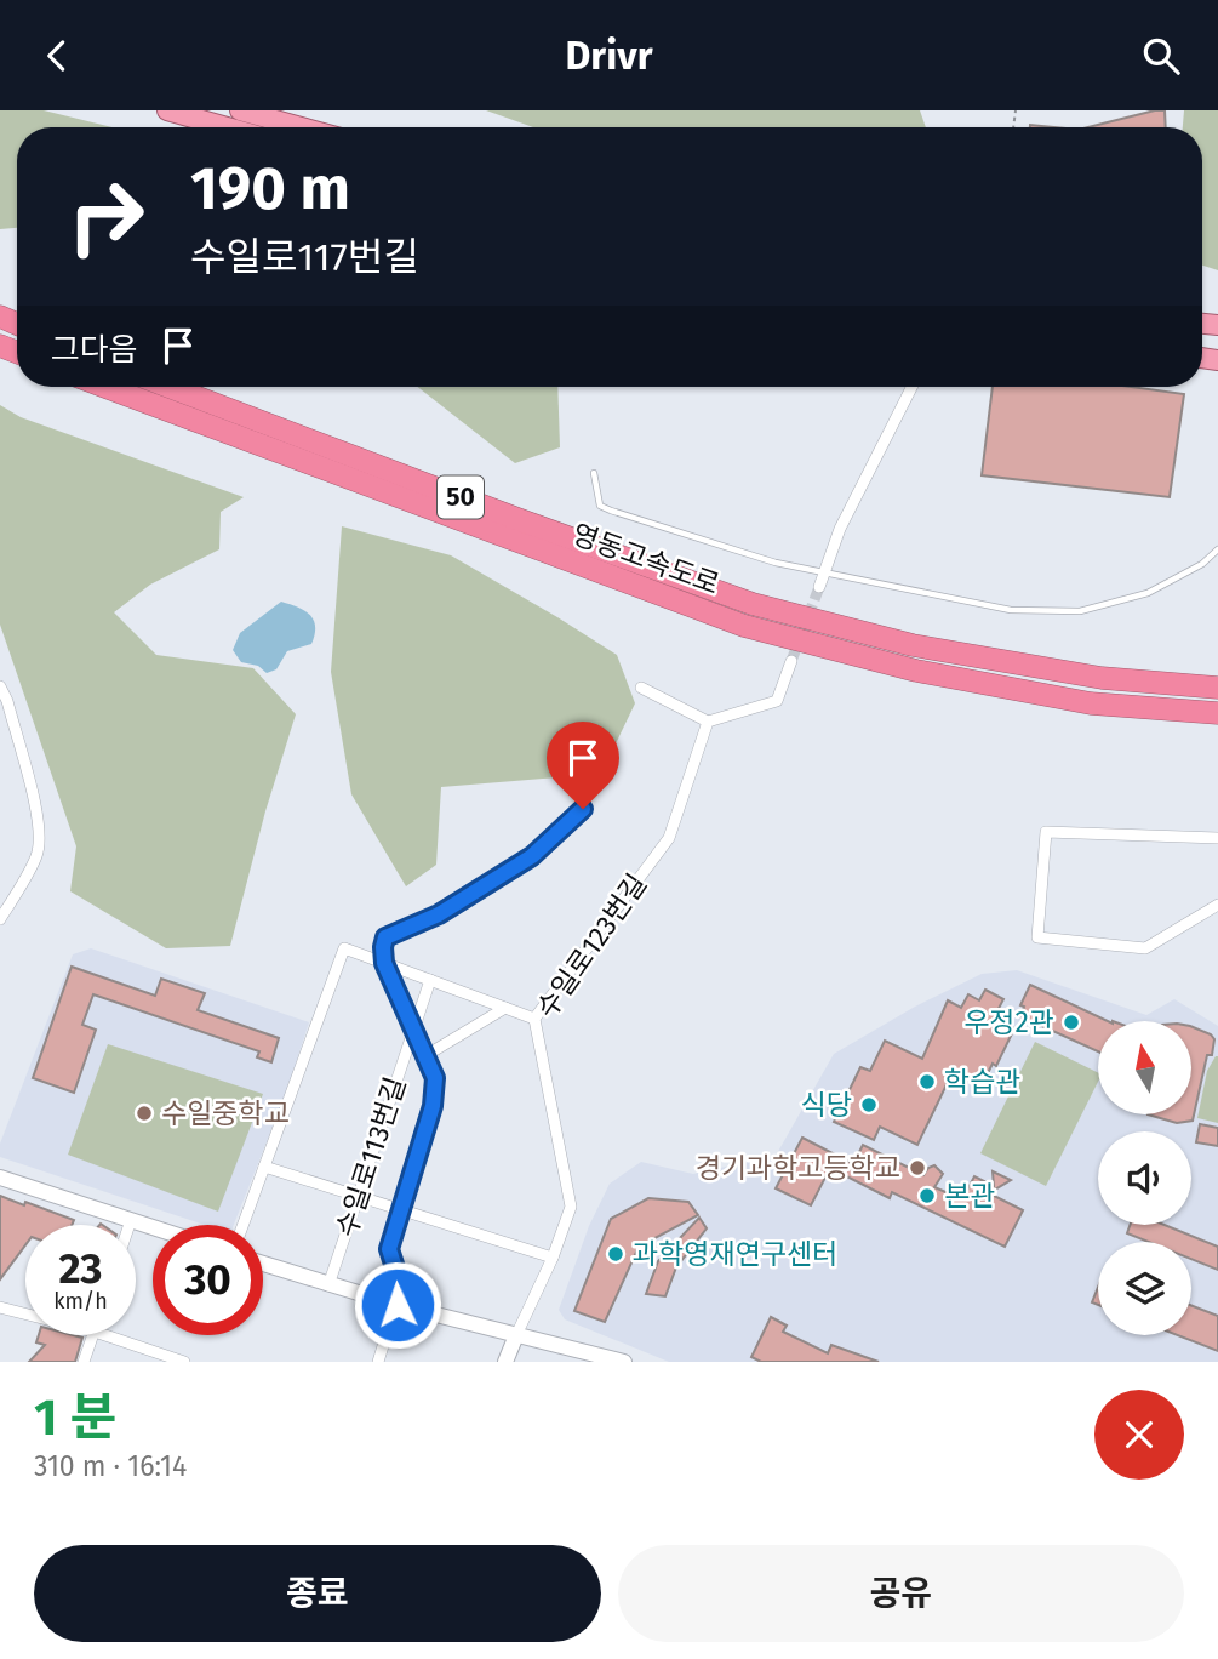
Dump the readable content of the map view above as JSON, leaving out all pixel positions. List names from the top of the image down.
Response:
{
  "streets": {
    "highway": ["50", "영동고속도로"],
    "street": ["수일로123번길", "수일로113번길"]
  },
  "places": [
    "우정2관",
    "학습관",
    "식당",
    "수일중학교",
    "경기과학고등학교",
    "본관",
    "과학영재연구센터"
  ],
  "north": "top",
  "page": {
    "header": "Drivr",
    "turn": ["190 m", "수일로117번길"],
    "then": "그다음",
    "speed": "23 km/h",
    "limit": "30",
    "heading": ["1 분", "310 m · 16:14"],
    "buttons": ["종료", "공유"]
  }
}
